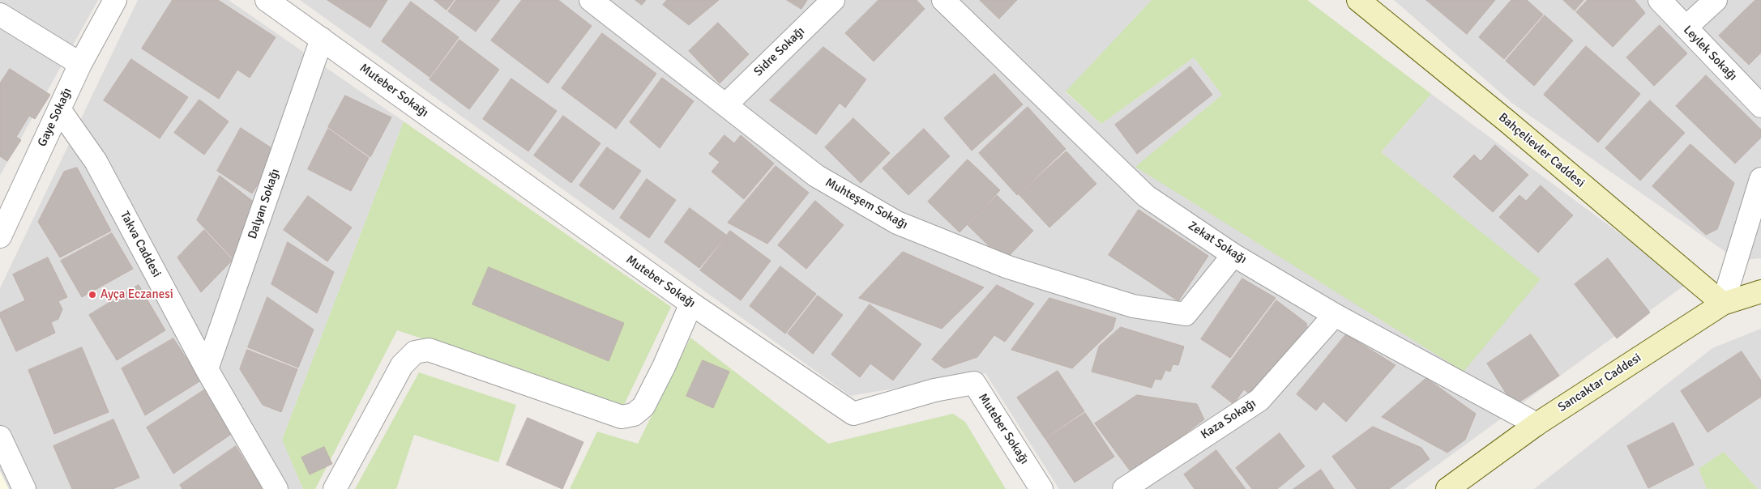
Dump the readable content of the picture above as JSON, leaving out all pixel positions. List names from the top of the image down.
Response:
{
  "streets": {
    "main road": ["Bahçelievler Caddesi", "Sancaktar Caddesi"],
    "street": [
      "Sidre Sokağı",
      "Leylek Sokağı",
      "Muteber Sokağı",
      "Gaye Sokağı",
      "Dalyan Sokağı",
      "Muhteşem Sokağı",
      "Zekat Sokağı",
      "Takva Caddesi",
      "Kaza Sokağı"
    ]
  },
  "crossings": [
    ["Sidre Sokağı", "Muhteşem Sokağı"],
    ["Muteber Sokağı", "Dalyan Sokağı"],
    ["Gaye Sokağı", "Takva Caddesi"],
    ["Bahçelievler Caddesi", "Sancaktar Caddesi"],
    ["Dalyan Sokağı", "Takva Caddesi"],
    ["Muhteşem Sokağı", "Zekat Sokağı"],
    ["Zekat Sokağı", "Sancaktar Caddesi"],
    ["Zekat Sokağı", "Kaza Sokağı"]
  ],
  "places": ["Ayça Eczanesi"]
}
